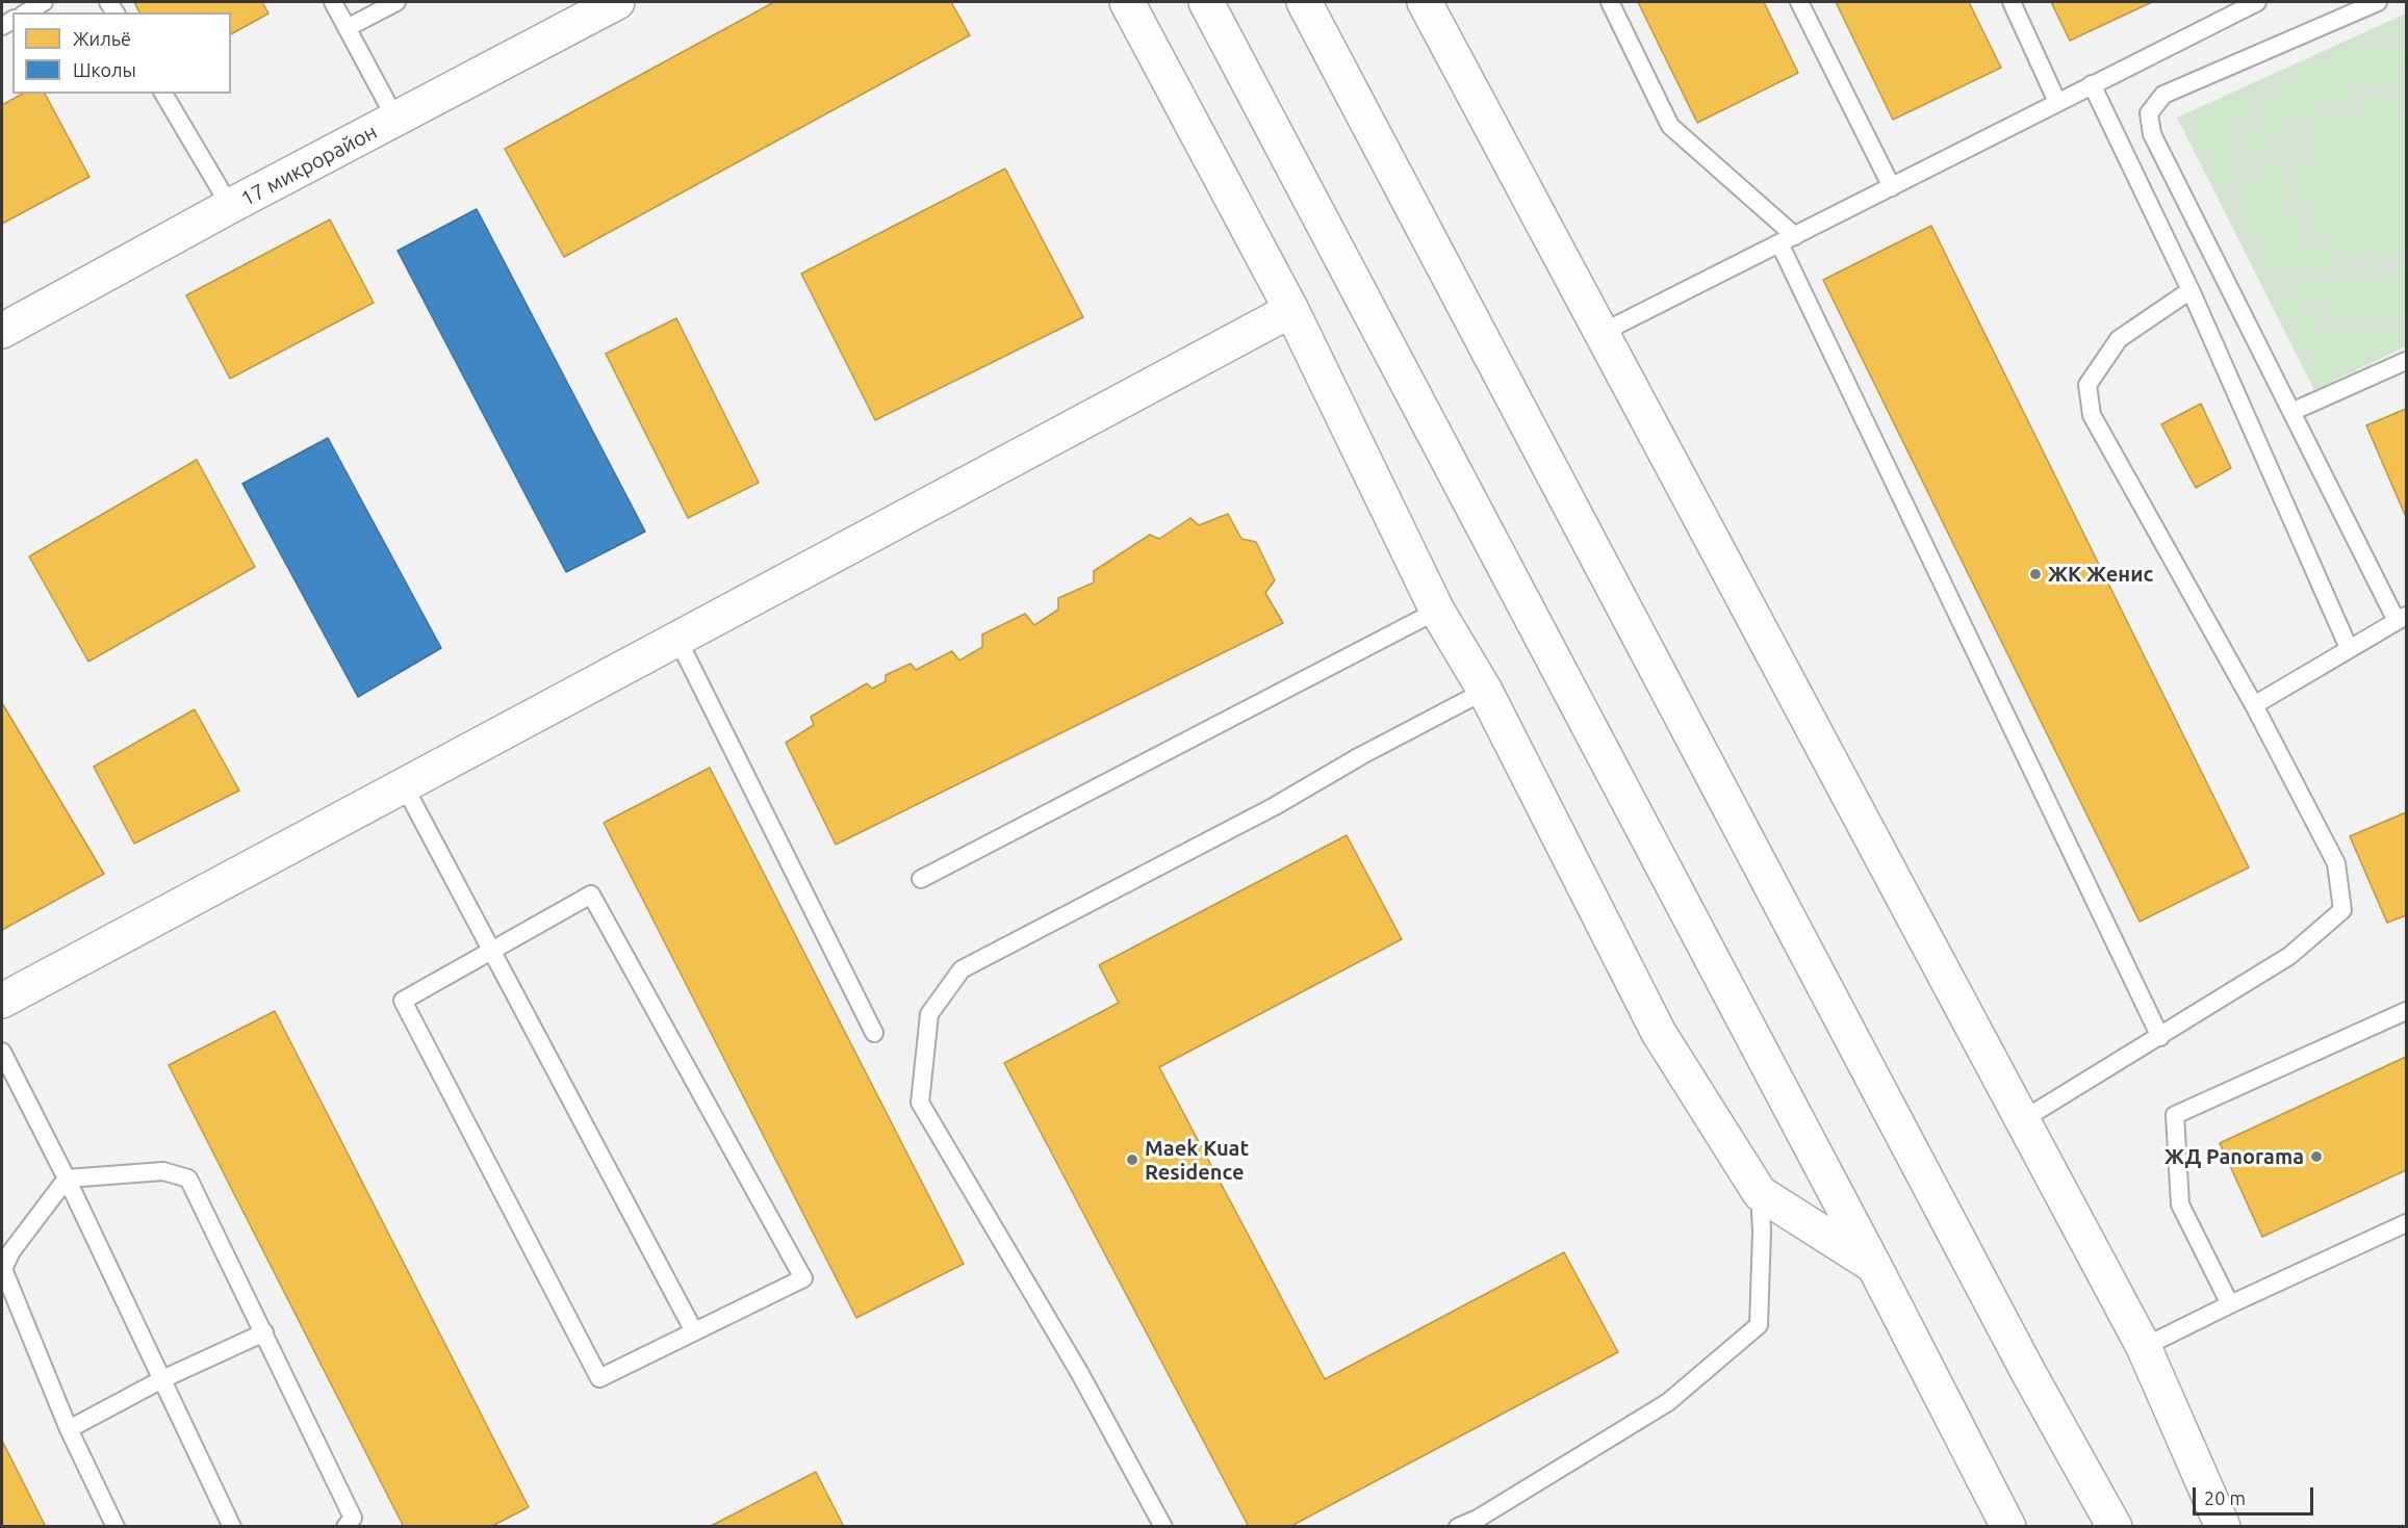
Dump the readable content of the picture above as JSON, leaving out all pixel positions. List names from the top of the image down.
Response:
{
  "streets": {
    "street": ["17 микрорайон"]
  },
  "places": ["ЖК Женис", "ЖД Panorama", "Maek Kuat Residence"],
  "legend": ["Жильё", "Школы"],
  "scale_bar": "20 m"
}
